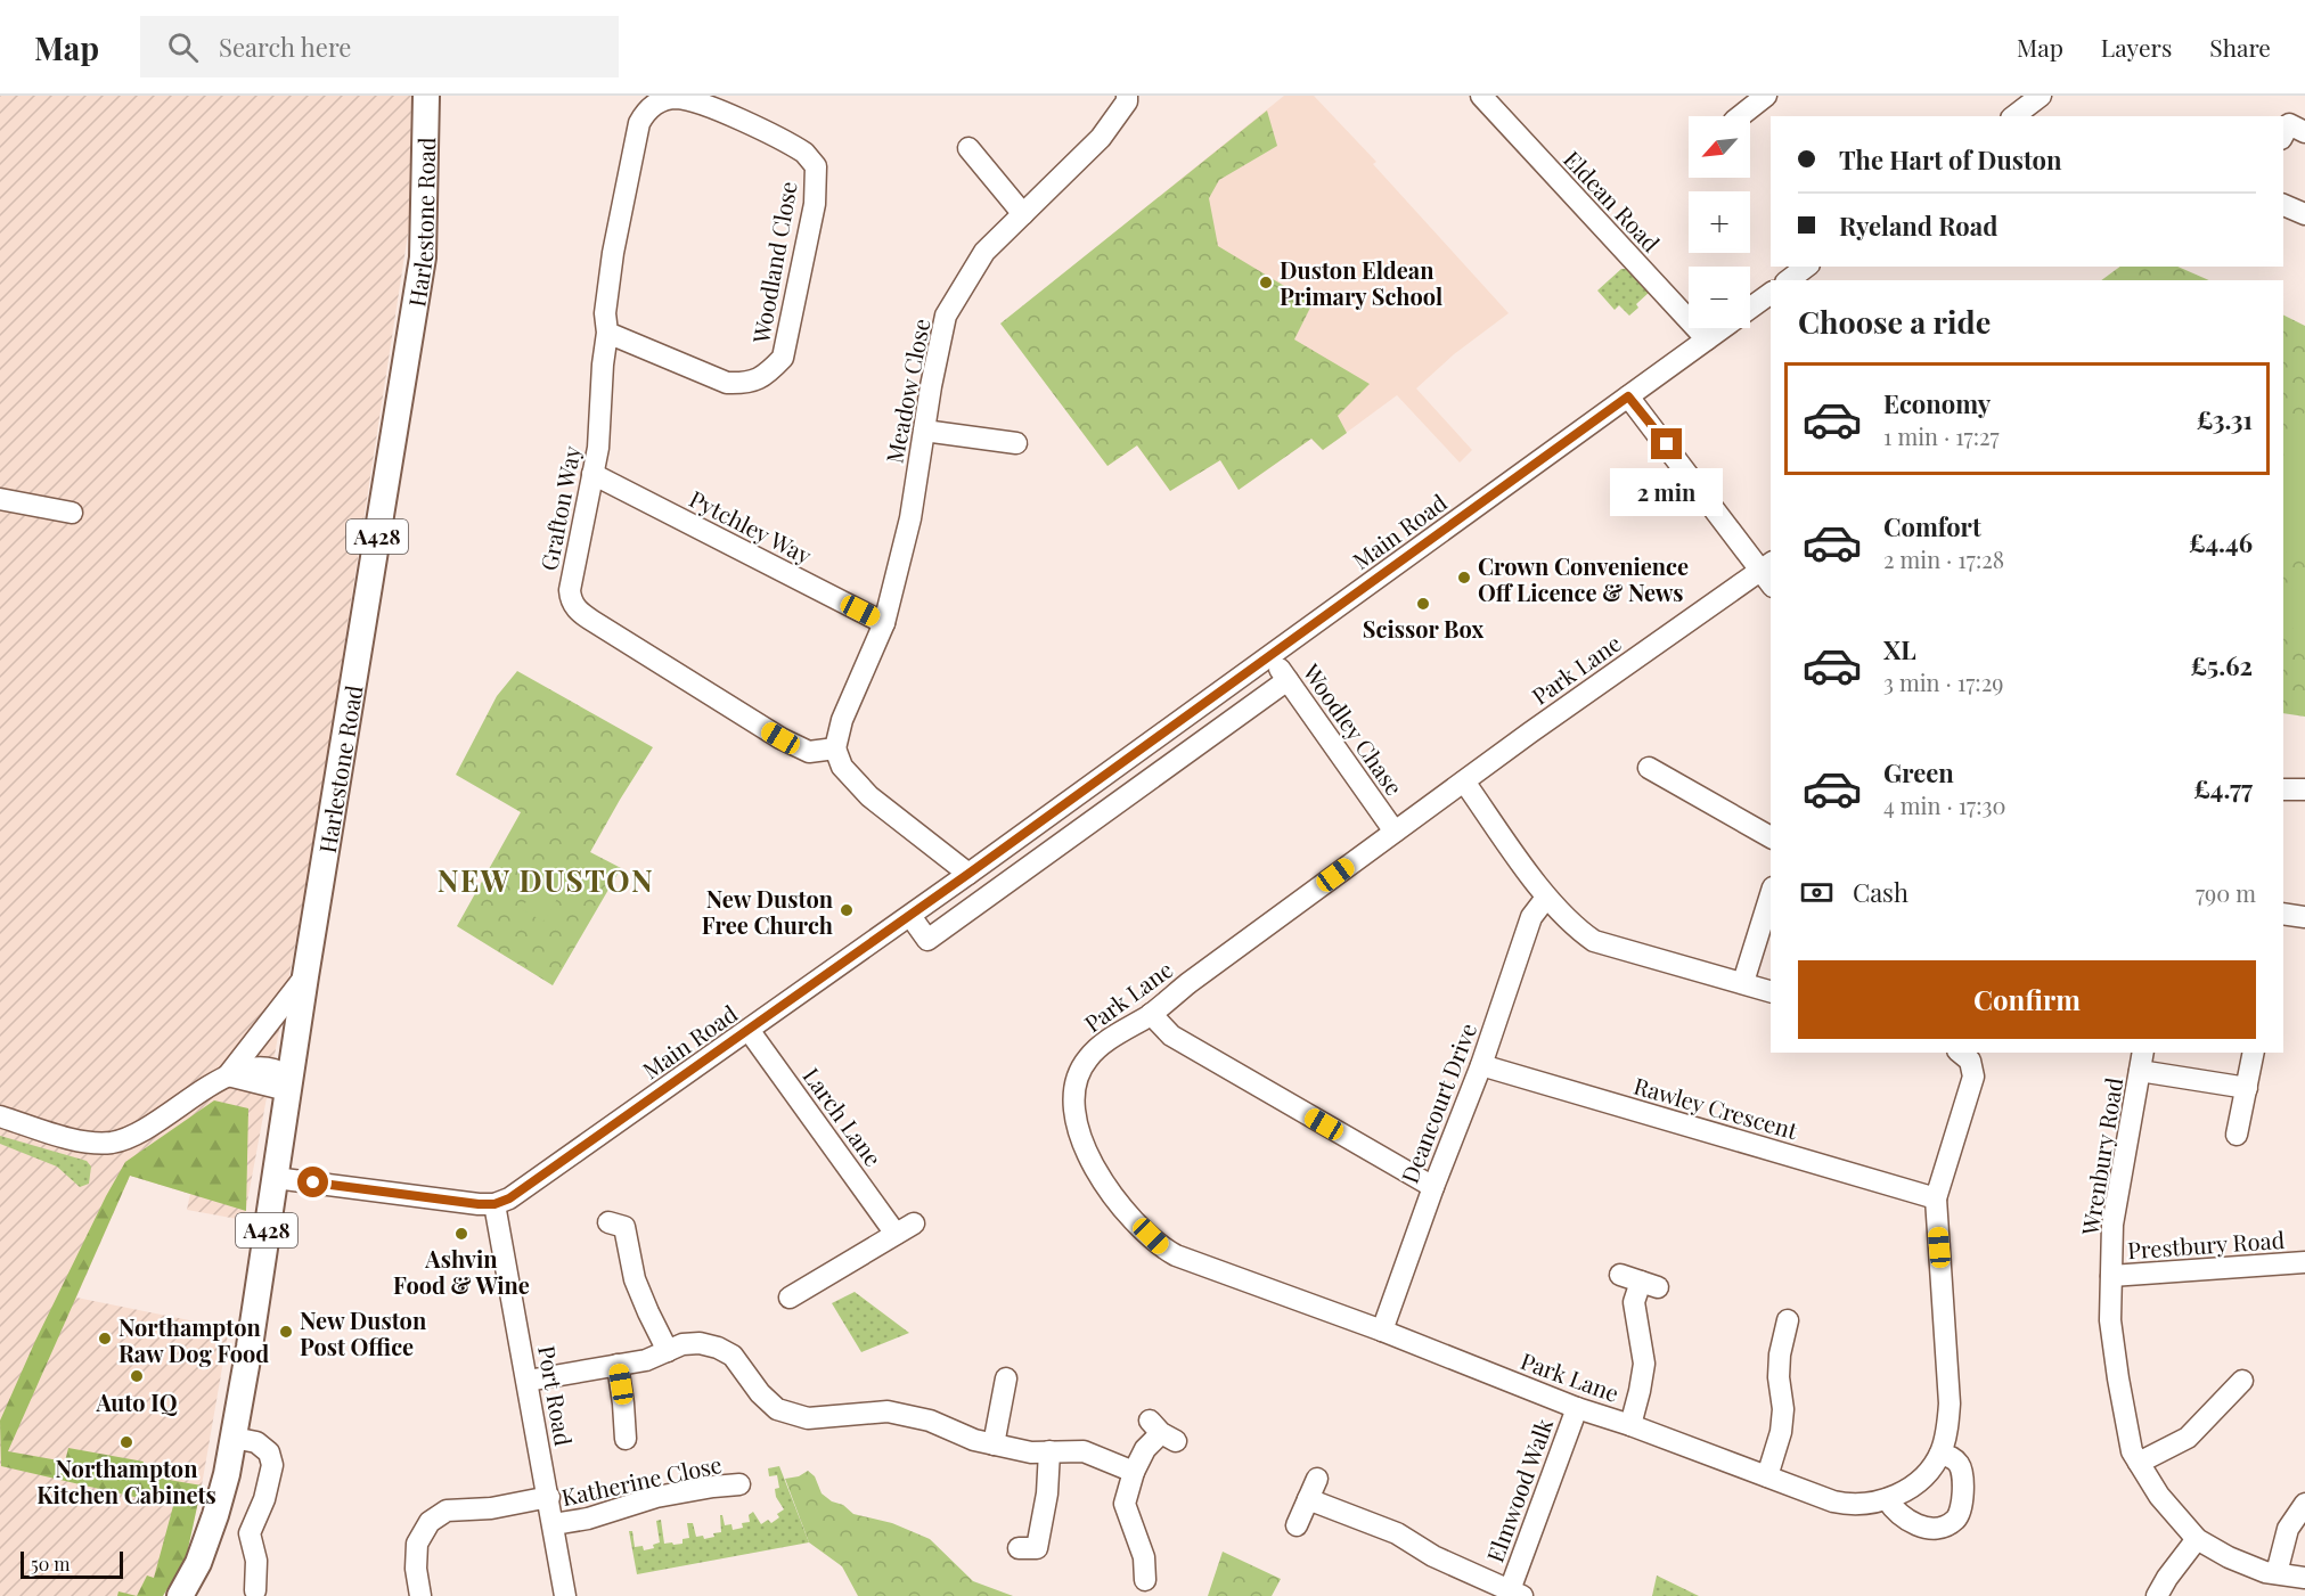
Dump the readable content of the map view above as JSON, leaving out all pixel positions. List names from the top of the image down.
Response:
{
  "streets": {
    "main road": ["Harlestone Road", "A428"],
    "street": [
      "Eldean Road",
      "Woodland Close",
      "Meadow Close",
      "Grafton Way",
      "Pytchley Way",
      "Main Road",
      "Park Lane",
      "Woodley Chase",
      "Deancourt Drive",
      "Rawley Crescent",
      "Larch Lane",
      "Wrenbury Road",
      "Prestbury Road",
      "Port Road",
      "Katherine Close",
      "Elmwood Walk"
    ]
  },
  "crossings": [
    ["Eldean Road", "Main Road"],
    ["Woodland Close", "Grafton Way"],
    ["Meadow Close", "Grafton Way"],
    ["Meadow Close", "Pytchley Way"],
    ["Grafton Way", "Pytchley Way"],
    ["Main Road", "Woodley Chase"],
    ["Main Road", "Larch Lane"],
    ["Main Road", "Port Road"],
    ["Park Lane", "Woodley Chase"],
    ["Park Lane", "Deancourt Drive"],
    ["Park Lane", "Rawley Crescent"],
    ["Park Lane", "Elmwood Walk"],
    ["Deancourt Drive", "Rawley Crescent"],
    ["Wrenbury Road", "Prestbury Road"],
    ["Port Road", "Katherine Close"]
  ],
  "districts": ["NEW DUSTON"],
  "places": [
    "Duston Eldean Primary School",
    "Crown Convenience Off Licence & News",
    "Scissor Box",
    "New Duston Free Church",
    "Ashvin Food & Wine",
    "New Duston Post Office",
    "Northampton Raw Dog Food",
    "Auto IQ",
    "Northampton Kitchen Cabinets"
  ],
  "scale_bar": "50 m",
  "north": "bottom left",
  "page": {
    "header": "Map",
    "search": "Search here",
    "nav": ["Map", "Layers", "Share"],
    "map_buttons": ["+", "−"],
    "banner": ["The Hart of Duston", "Ryeland Road"],
    "heading": "Choose a ride",
    "list": [
      {
        "name": "Economy",
        "note": "1 min · 17:27",
        "value": "£3.31"
      },
      {
        "name": "Comfort",
        "note": "2 min · 17:28",
        "value": "£4.46"
      },
      {
        "name": "XL",
        "note": "3 min · 17:29",
        "value": "£5.62"
      },
      {
        "name": "Green",
        "note": "4 min · 17:30",
        "value": "£4.77"
      }
    ],
    "bubble": "2 min",
    "pay": ["Cash", "790 m"],
    "buttons": "Confirm",
    "scale": "50 m"
  }
}
